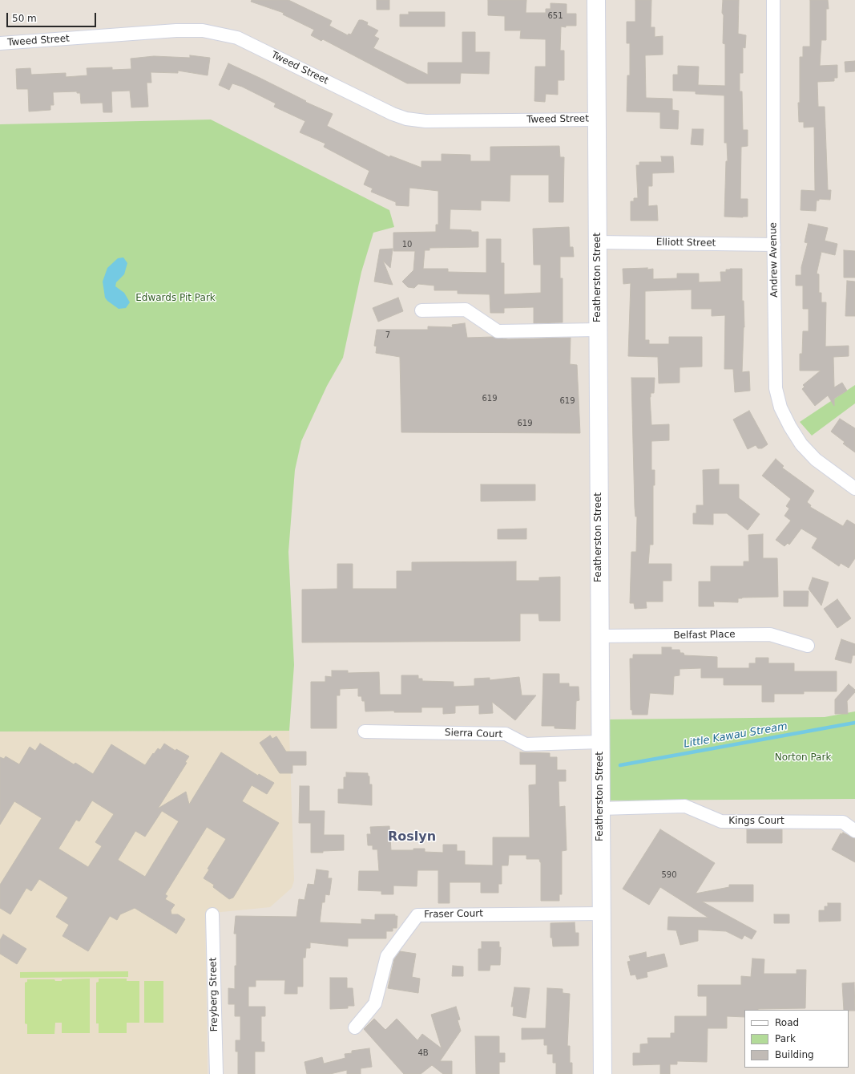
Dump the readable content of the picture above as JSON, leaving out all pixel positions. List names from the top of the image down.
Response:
{
  "streets": {
    "main road": ["Featherston Street"],
    "street": [
      "Tweed Street",
      "Elliott Street",
      "Andrew Avenue",
      "Belfast Place",
      "Sierra Court",
      "Kings Court",
      "Fraser Court",
      "Freyberg Street"
    ]
  },
  "crossings": [
    ["Tweed Street", "Featherston Street"],
    ["Elliott Street", "Andrew Avenue"],
    ["Elliott Street", "Featherston Street"],
    ["Featherston Street", "Belfast Place"],
    ["Featherston Street", "Sierra Court"],
    ["Featherston Street", "Kings Court"],
    ["Featherston Street", "Fraser Court"]
  ],
  "districts": ["Roslyn"],
  "water": ["Little Kawau Stream"],
  "parks": ["Edwards Pit Park", "Norton Park"],
  "house_numbers": [
    "651",
    "10",
    "7",
    "619",
    "619",
    "619",
    "590",
    "4B"
  ],
  "legend": ["Road", "Park", "Building"],
  "scale_bar": "50 m"
}
